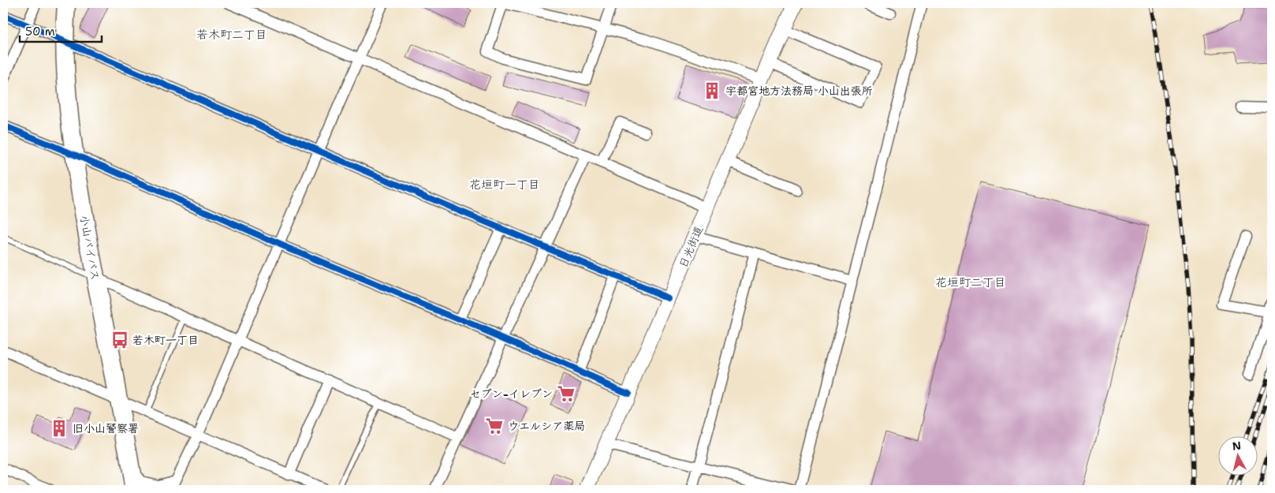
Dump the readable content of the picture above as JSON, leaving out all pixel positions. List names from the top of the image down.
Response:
{
  "streets": {
    "highway": ["小山バイパス"],
    "main road": ["日光街道"]
  },
  "districts": ["若木町二丁目", "花垣町一丁目", "花垣町二丁目"],
  "places": {
    "building": ["宇都宮地方法務局 小山出張所", "旧小山警察署"],
    "bus stop": ["若木町一丁目"],
    "supermarket": ["セブン-イレブン", "ウエルシア薬局"]
  },
  "scale_bar": "50 m",
  "north": "top"
}
